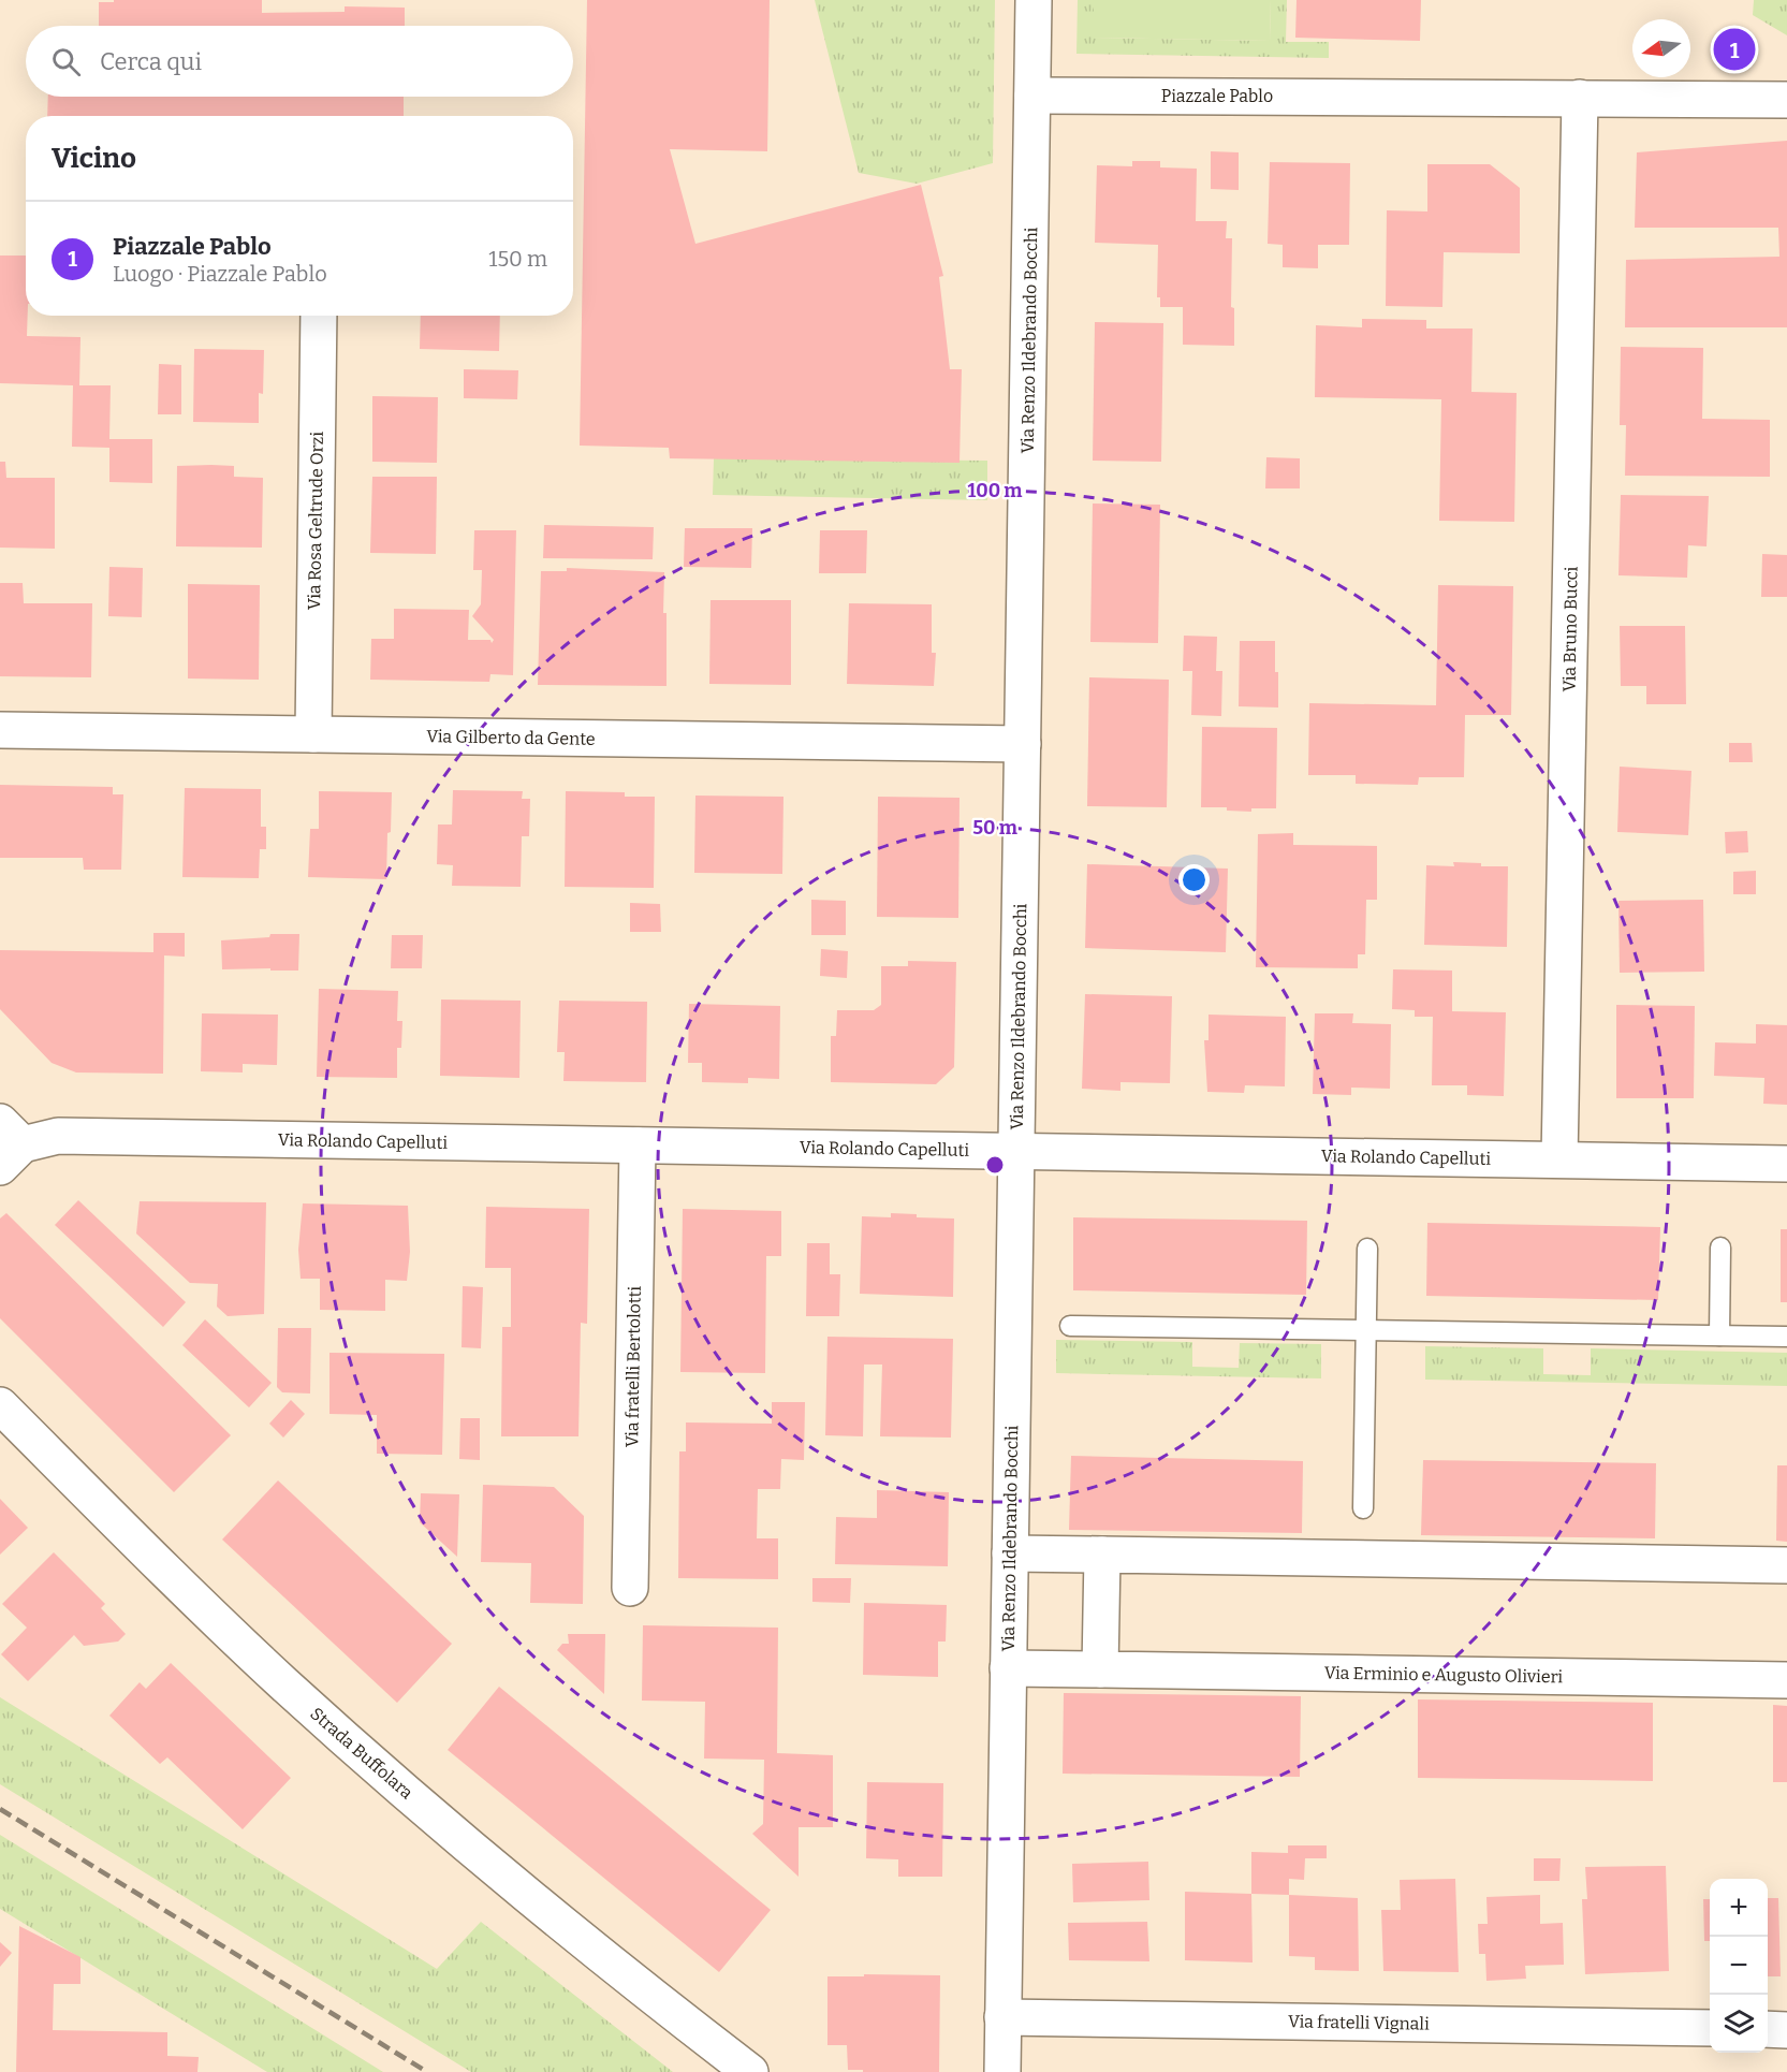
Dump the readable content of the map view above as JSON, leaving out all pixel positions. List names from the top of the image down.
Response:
{
  "streets": {
    "street": [
      "Piazzale Pablo",
      "Via Renzo Ildebrando Bocchi",
      "Via Rosa Geltrude Orzi",
      "Via Bruno Bucci",
      "Via Gilberto da Gente",
      "Via Rolando Capelluti",
      "Via fratelli Bertolotti",
      "Via Erminio e Augusto Olivieri",
      "Strada Buffolara",
      "Via fratelli Vignali"
    ]
  },
  "crossings": [
    ["Piazzale Pablo", "Via Renzo Ildebrando Bocchi"],
    ["Piazzale Pablo", "Via Bruno Bucci"],
    ["Via Renzo Ildebrando Bocchi", "Via Gilberto da Gente"],
    ["Via Renzo Ildebrando Bocchi", "Via Rolando Capelluti"],
    ["Via Renzo Ildebrando Bocchi", "Via Erminio e Augusto Olivieri"],
    ["Via Renzo Ildebrando Bocchi", "Via fratelli Vignali"],
    ["Via Rosa Geltrude Orzi", "Via Gilberto da Gente"],
    ["Via Bruno Bucci", "Via Rolando Capelluti"],
    ["Via Rolando Capelluti", "Via fratelli Bertolotti"]
  ],
  "north": "left",
  "page": {
    "pins": "1",
    "search": "Cerca qui",
    "heading": "Vicino",
    "list": [
      {
        "mark": "1",
        "name": "Piazzale Pablo",
        "note": "Luogo · Piazzale Pablo",
        "value": "150 m"
      }
    ],
    "map_buttons": ["+", "−"]
  },
  "rings": ["100 m", "50 m"]
}
